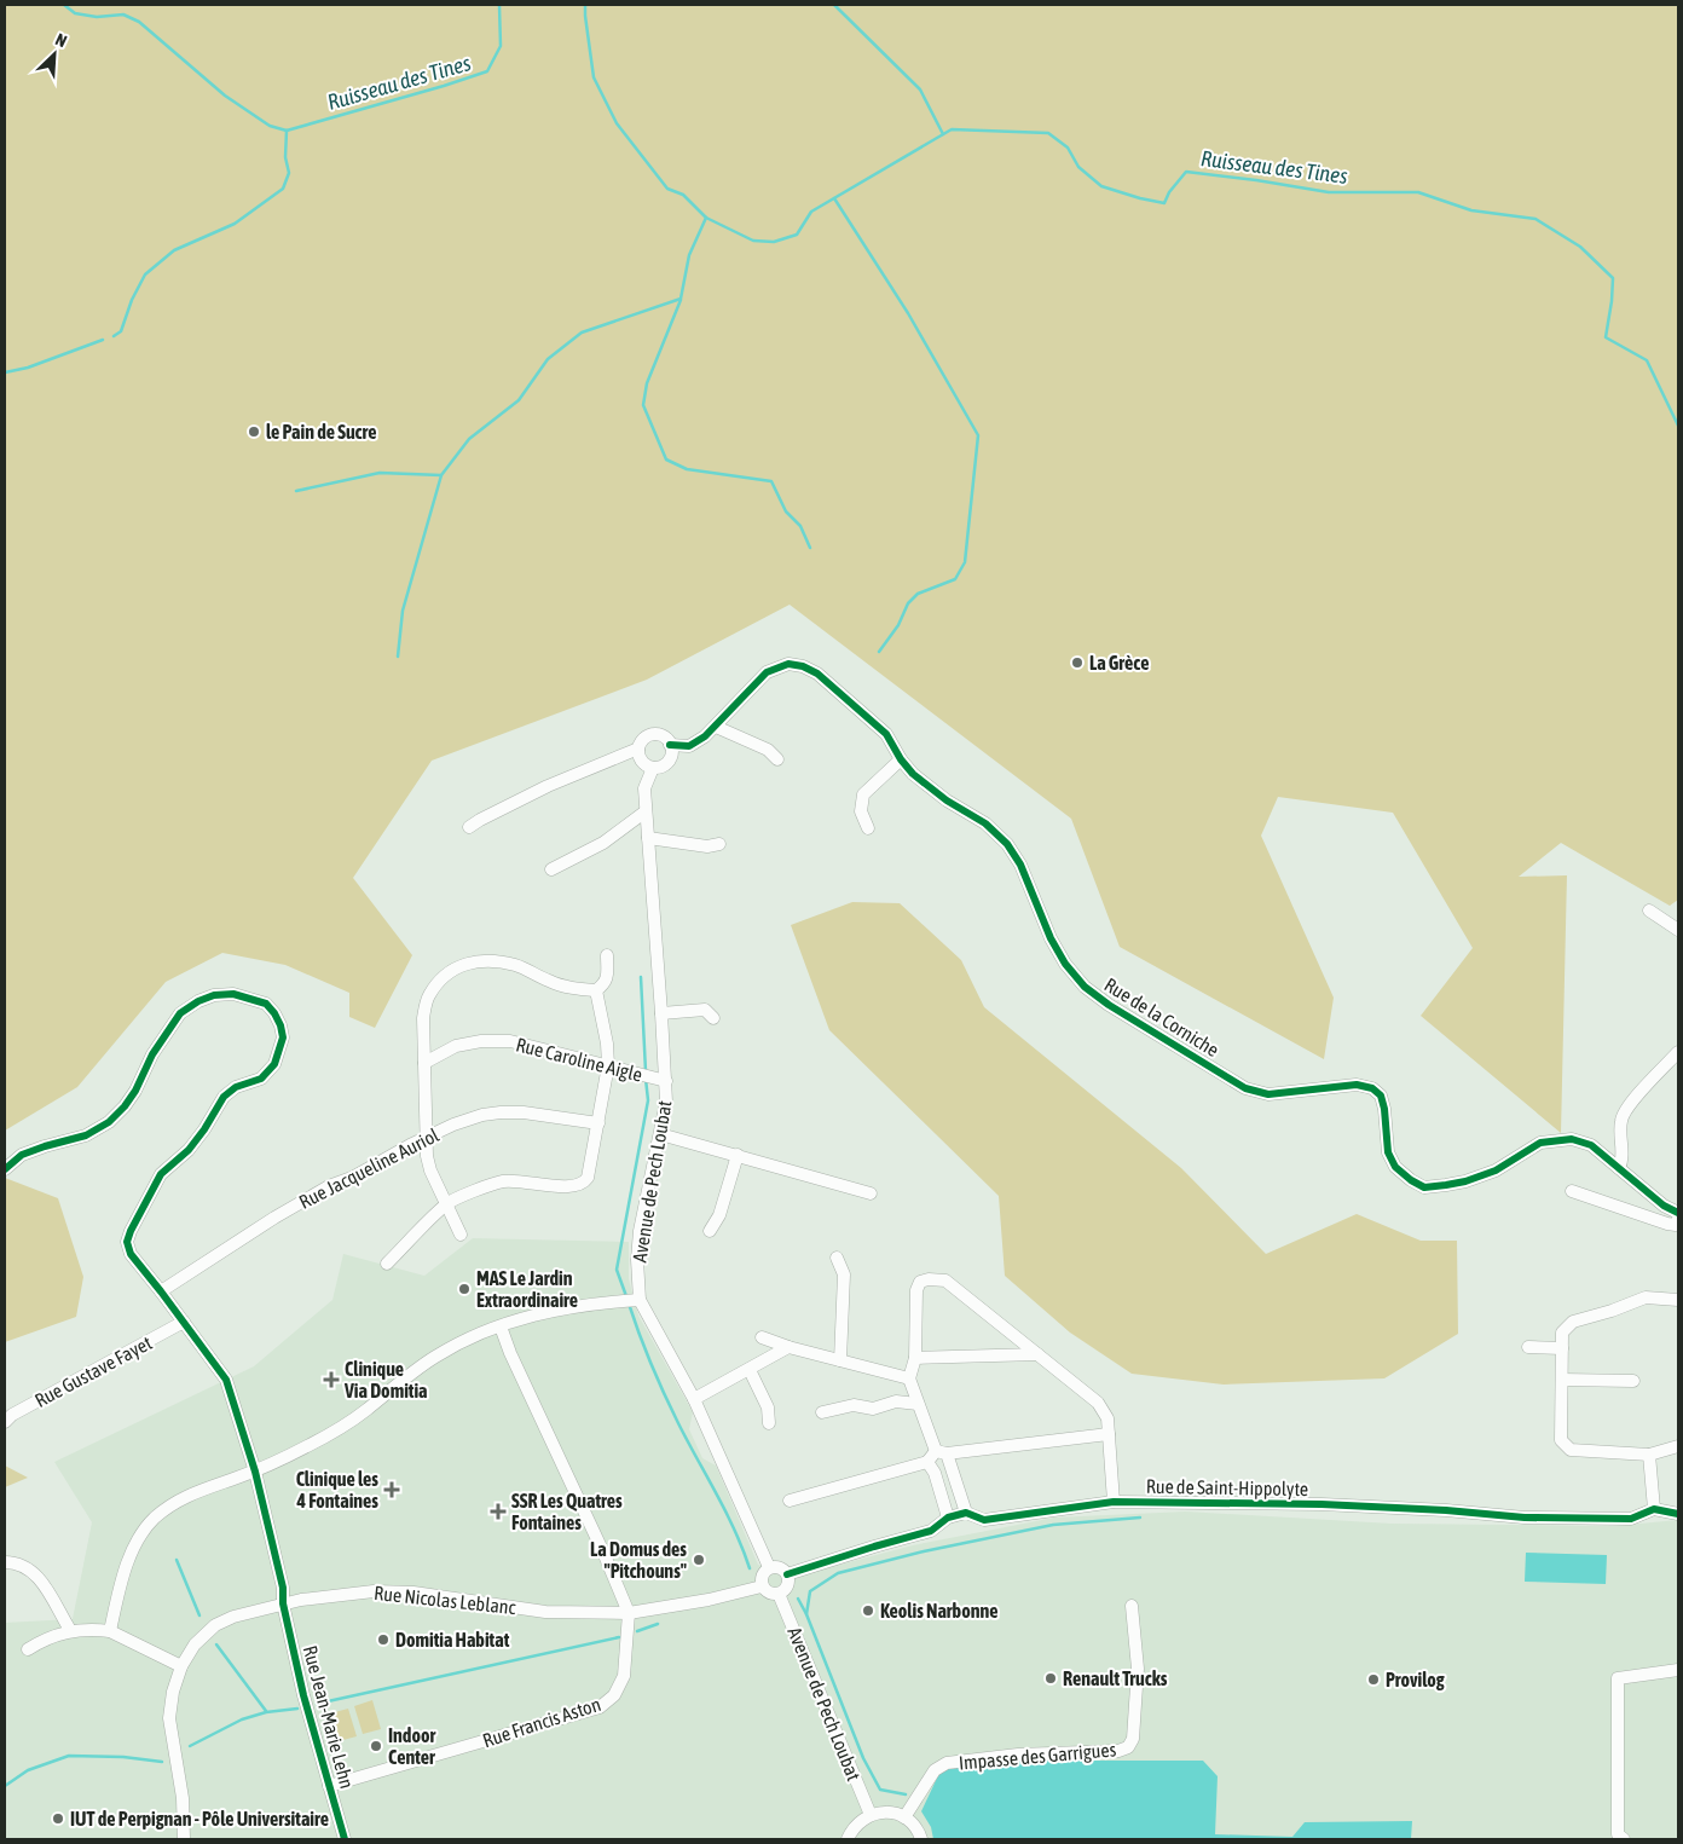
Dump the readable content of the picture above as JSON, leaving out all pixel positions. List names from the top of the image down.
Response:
{
  "streets": {
    "street": [
      "Rue de la Corniche",
      "Rue Caroline Aigle",
      "Rue Jacqueline Auriol",
      "Avenue de Pech Loubat",
      "Rue Gustave Fayet",
      "Rue de Saint-Hippolyte",
      "Rue Nicolas Leblanc",
      "Rue Jean-Marie Lehn",
      "Rue Francis Aston",
      "Impasse des Garrigues"
    ]
  },
  "crossings": [
    ["Rue de la Corniche", "Avenue de Pech Loubat"],
    ["Rue Caroline Aigle", "Avenue de Pech Loubat"],
    ["Rue Jacqueline Auriol", "Rue Jean-Marie Lehn"],
    ["Avenue de Pech Loubat", "Rue de Saint-Hippolyte"],
    ["Avenue de Pech Loubat", "Rue Nicolas Leblanc"],
    ["Rue Gustave Fayet", "Rue Jean-Marie Lehn"],
    ["Rue de Saint-Hippolyte", "Rue Nicolas Leblanc"],
    ["Rue Nicolas Leblanc", "Rue Jean-Marie Lehn"],
    ["Rue Nicolas Leblanc", "Rue Francis Aston"],
    ["Rue Jean-Marie Lehn", "Rue Francis Aston"]
  ],
  "water": ["Ruisseau des Tines"],
  "places": {
    "other": [
      "le Pain de Sucre",
      "La Grèce",
      "MAS Le Jardin Extraordinaire",
      "La Domus des \"Pitchouns\"",
      "Keolis Narbonne",
      "Domitia Habitat",
      "Renault Trucks",
      "Provilog",
      "Indoor Center",
      "IUT de Perpignan - Pôle Universitaire"
    ],
    "health": ["Clinique Via Domitia", "Clinique les 4 Fontaines", "SSR Les Quatres Fontaines"]
  },
  "north": "top right"
}
